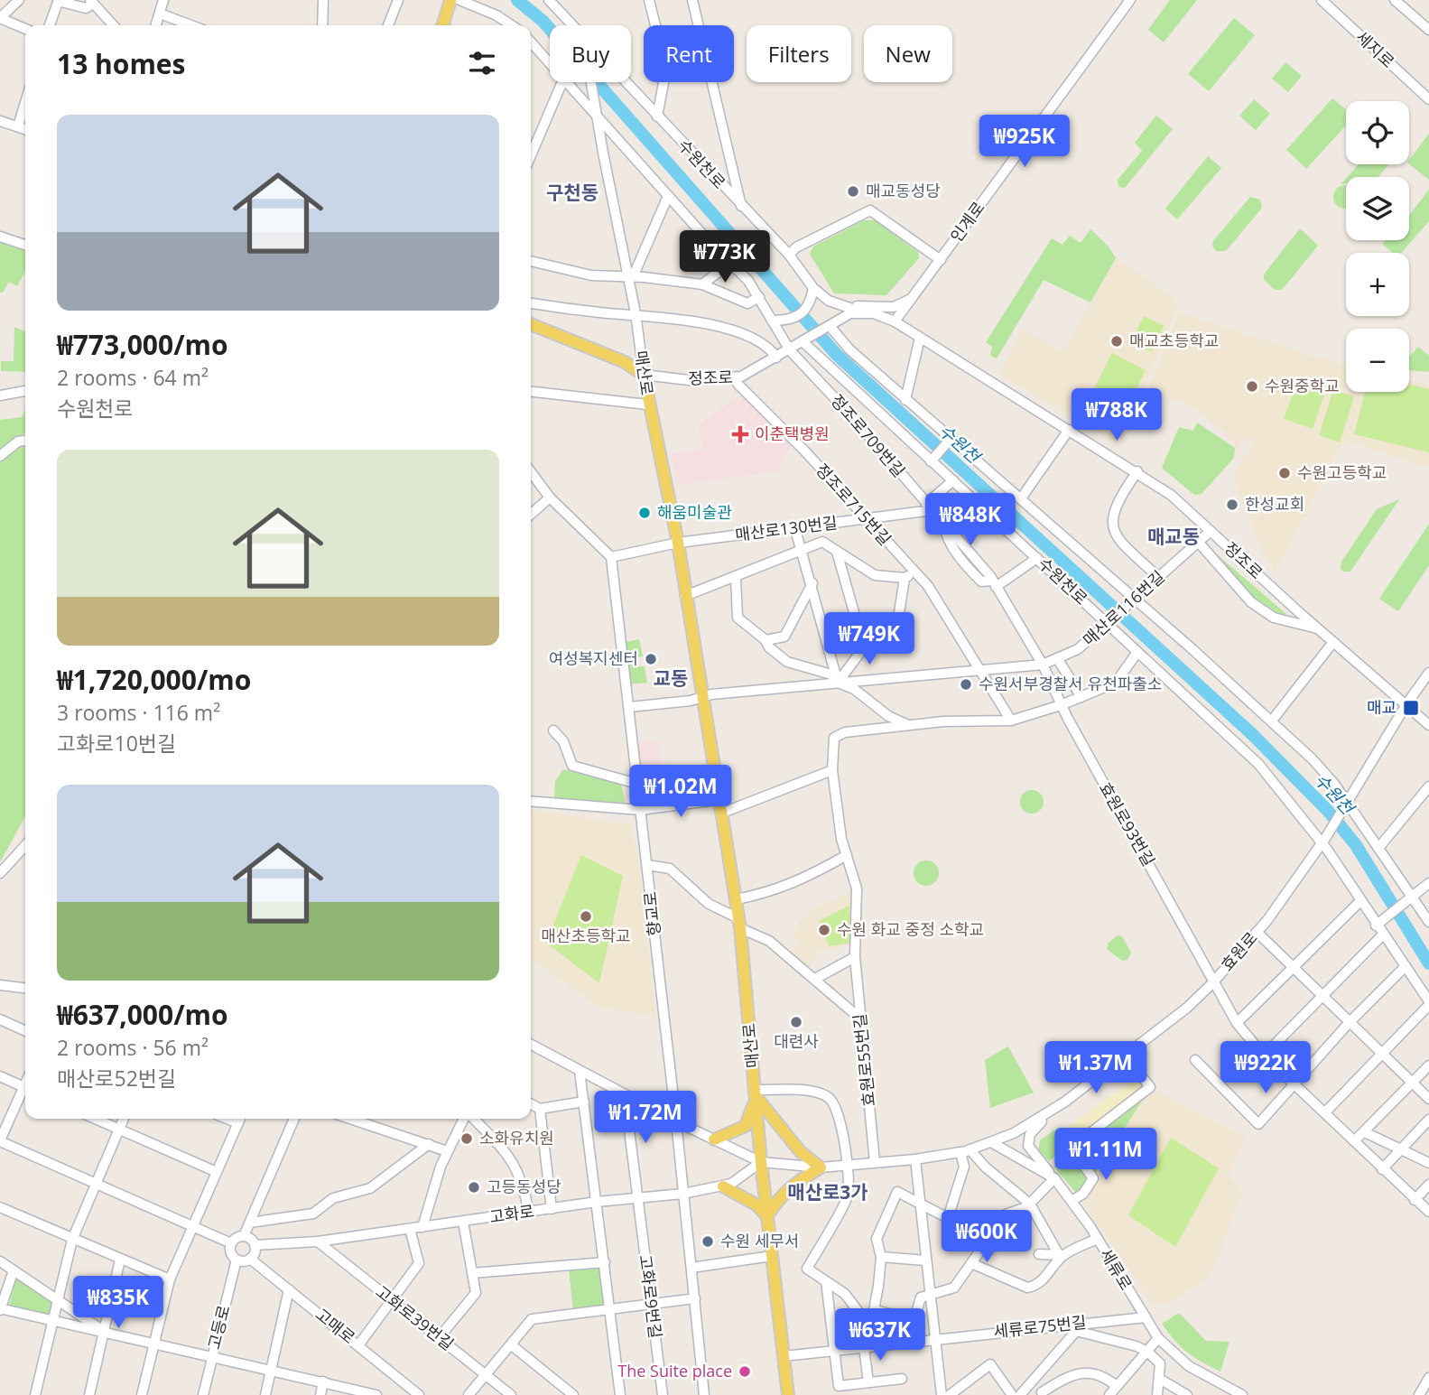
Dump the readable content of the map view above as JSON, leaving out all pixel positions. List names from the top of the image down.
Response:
{
  "streets": {
    "main road": ["매산로", "정조로"],
    "street": [
      "세지로",
      "수원천로",
      "인계로",
      "정조로709번길",
      "정조로715번길",
      "매산로130번길",
      "매산로116번길",
      "효원로93번길",
      "향교로",
      "효원로",
      "효원로55번길",
      "고화로",
      "세류로",
      "고화로9번길",
      "고화로39번길",
      "고매로",
      "고등로",
      "세류로75번길"
    ]
  },
  "crossings": [
    ["수원천로", "정조로"],
    ["수원천로", "매산로116번길"],
    ["수원천로", "효원로"],
    ["인계로", "정조로"],
    ["매산로", "정조로"],
    ["매산로", "매산로130번길"],
    ["매산로", "매산로116번길"],
    ["매산로", "효원로"],
    ["매산로", "고화로"],
    ["매산로", "세류로75번길"],
    ["정조로", "정조로709번길"],
    ["정조로", "정조로715번길"],
    ["정조로", "매산로116번길"],
    ["정조로", "효원로"],
    ["정조로709번길", "매산로130번길"],
    ["정조로709번길", "매산로116번길"],
    ["정조로709번길", "효원로93번길"],
    ["정조로715번길", "매산로130번길"],
    ["정조로715번길", "매산로116번길"],
    ["매산로130번길", "향교로"],
    ["매산로116번길", "효원로93번길"],
    ["효원로93번길", "효원로"],
    ["향교로", "효원로"],
    ["향교로", "고화로"],
    ["효원로", "효원로55번길"],
    ["효원로", "고화로"],
    ["효원로", "세류로"],
    ["효원로", "고화로9번길"],
    ["고화로", "고화로9번길"],
    ["고화로", "고화로39번길"],
    ["고화로", "고매로"],
    ["고화로", "고등로"],
    ["세류로", "세류로75번길"],
    ["고매로", "고등로"]
  ],
  "districts": [
    "구천동",
    "매교동",
    "교동",
    "매산로3가"
  ],
  "water": ["수원천"],
  "places": {
    "other": [
      "매교동성당",
      "매교초등학교",
      "수원중학교",
      "수원고등학교",
      "한성교회",
      "해움미술관",
      "여성복지센터",
      "수원서부경찰서 유천파출소",
      "매산초등학교",
      "수원 화교 중정 소학교",
      "대련사",
      "소화유치원",
      "고등동성당",
      "수원 세무서",
      "The Suite place"
    ],
    "health": ["이춘택병원"],
    "transit": ["매교"]
  },
  "page": {
    "chip": [
      "Buy",
      "Rent",
      "Filters",
      "New"
    ],
    "heading": "13 homes",
    "map_buttons": ["+", "−"],
    "list": [
      {
        "name": "₩773,000/mo",
        "note": "2 rooms · 64 m² · 수원천로"
      },
      {
        "name": "₩1,720,000/mo",
        "note": "3 rooms · 116 m² · 고화로10번길"
      },
      {
        "name": "₩637,000/mo",
        "note": "2 rooms · 56 m² · 매산로52번길"
      }
    ],
    "price": [
      "₩925K",
      "₩773K",
      "₩788K",
      "₩848K",
      "₩749K",
      "₩1.02M",
      "₩1.37M",
      "₩922K",
      "₩1.72M",
      "₩1.11M",
      "₩600K",
      "₩835K",
      "₩637K"
    ]
  }
}
